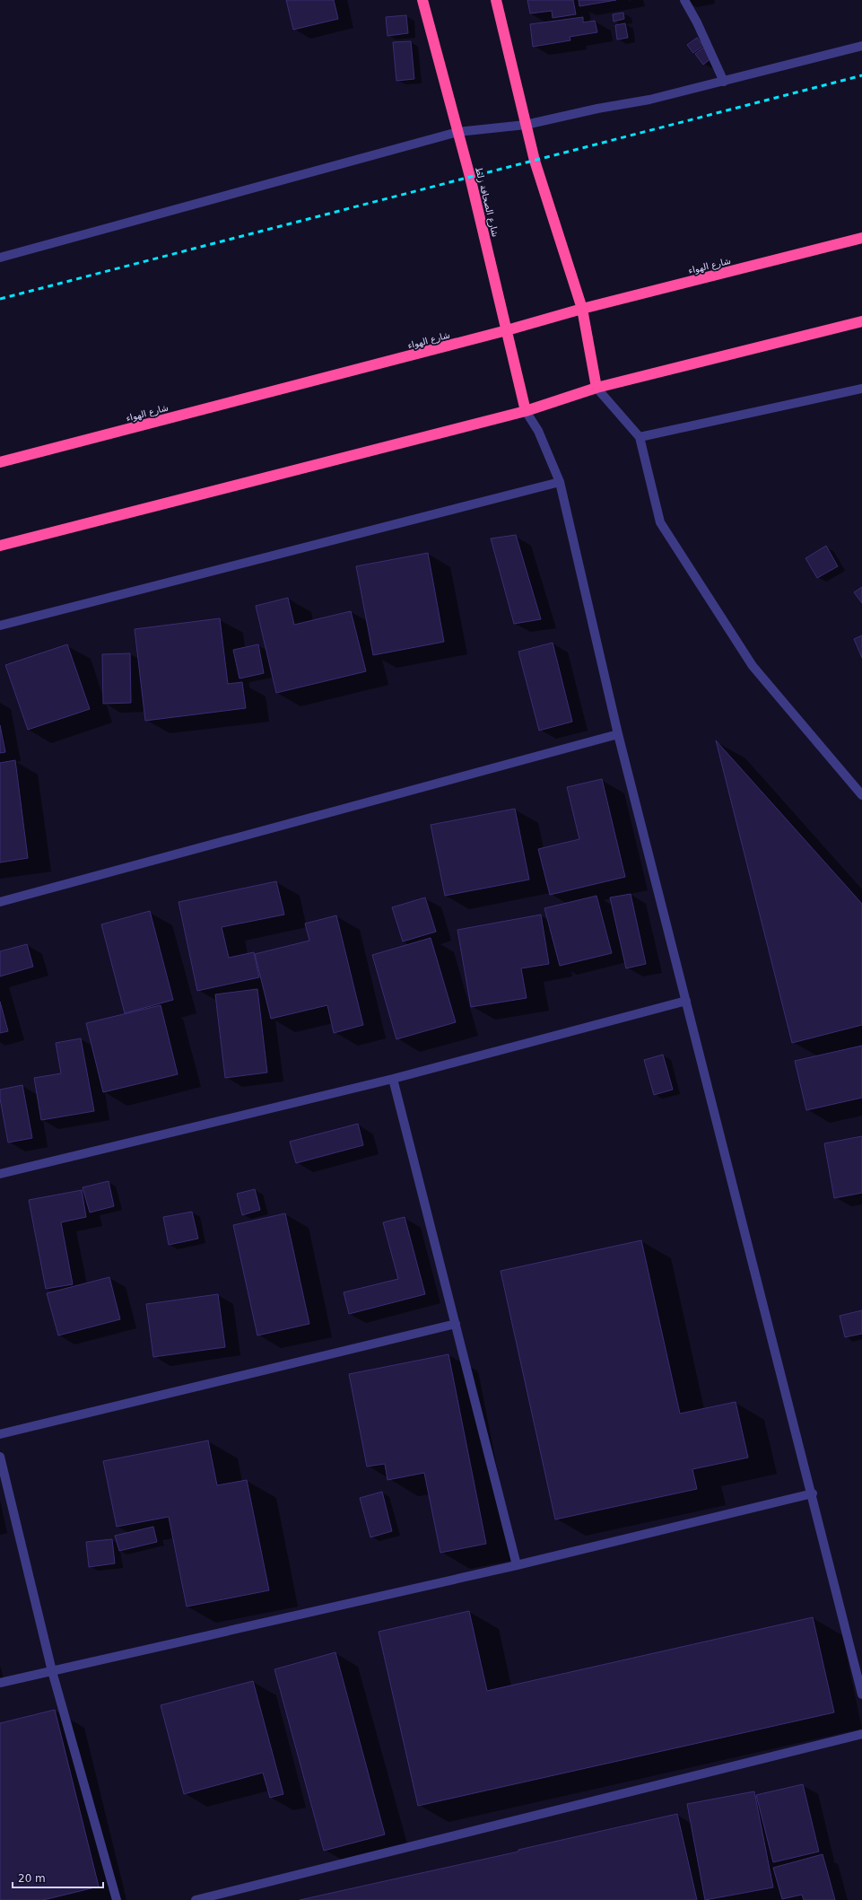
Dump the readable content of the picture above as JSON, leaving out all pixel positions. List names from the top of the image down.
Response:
{
  "streets": {
    "highway": ["شارع الصحافة زلط", "شارع الهواء"]
  },
  "crossings": [
    ["شارع الصحافة زلط", "شارع الهواء"]
  ],
  "scale_bar": "20 m"
}
